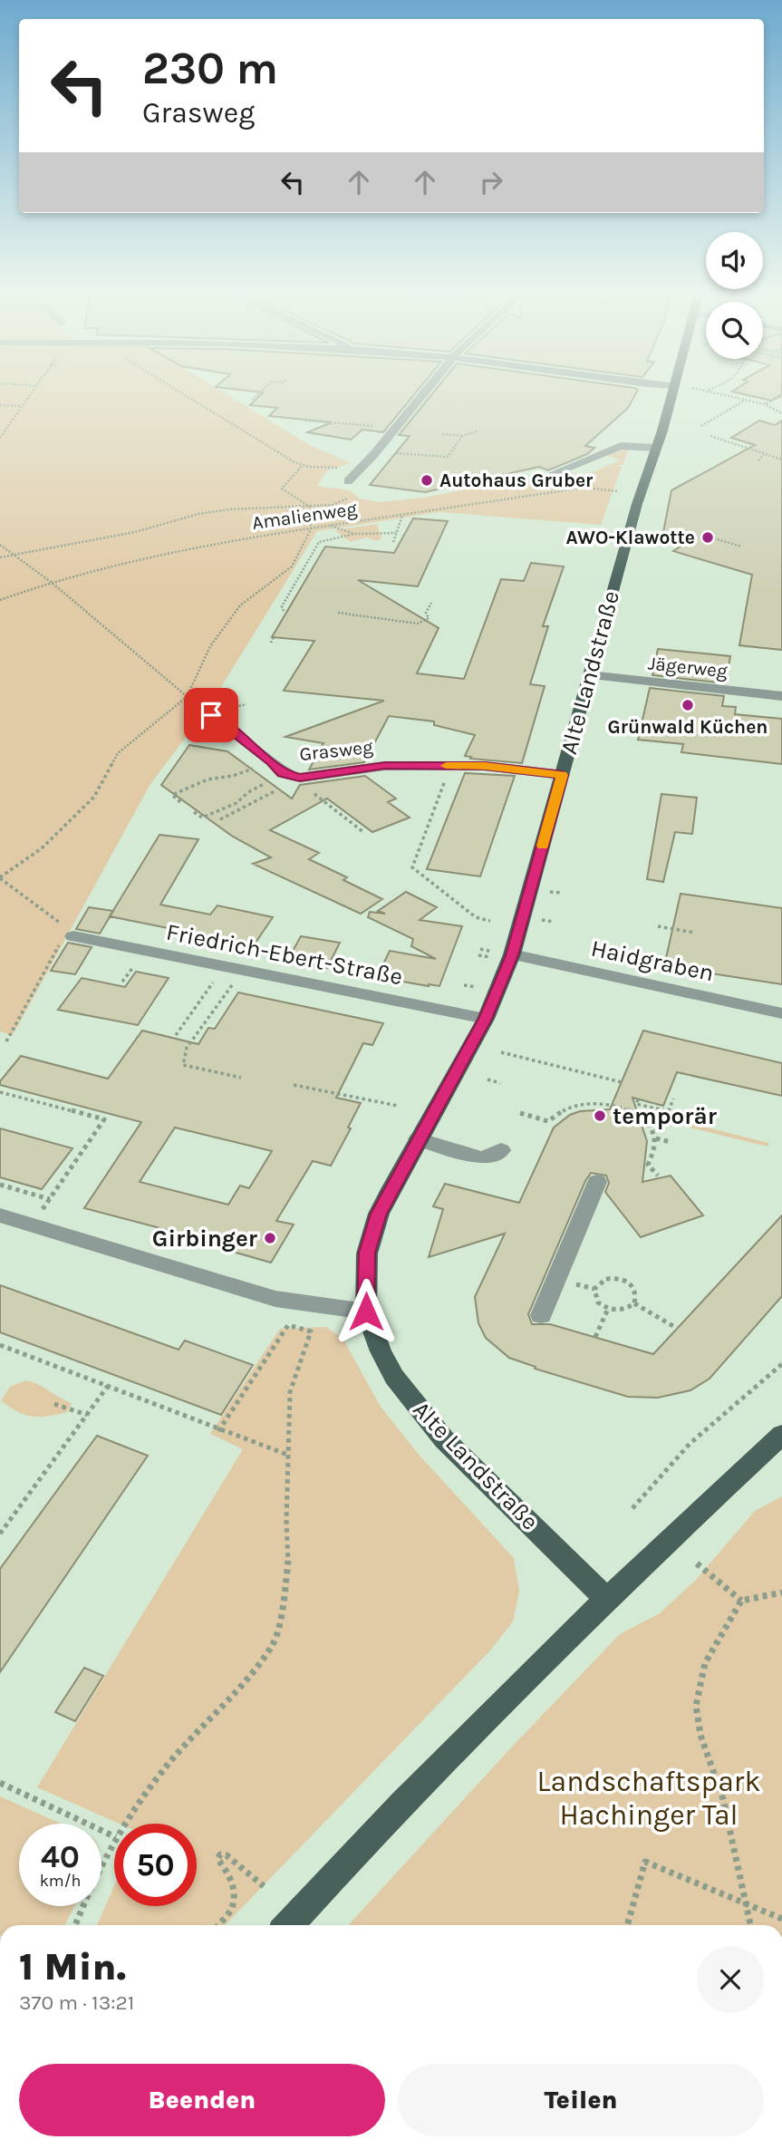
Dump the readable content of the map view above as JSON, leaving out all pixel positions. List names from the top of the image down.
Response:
{
  "streets": {
    "main road": ["Alte Landstraße"],
    "street": [
      "Jägerweg",
      "Grasweg",
      "Friedrich-Ebert-Straße",
      "Haidgraben"
    ],
    "path": ["Amalienweg"]
  },
  "crossings": [
    ["Jägerweg", "Alte Landstraße"],
    ["Alte Landstraße", "Grasweg"],
    ["Alte Landstraße", "Friedrich-Ebert-Straße"],
    ["Alte Landstraße", "Haidgraben"]
  ],
  "parks": ["Landschaftspark Hachinger Tal"],
  "places": [
    "Autohaus Gruber",
    "AWO-Klawotte",
    "Grünwald Küchen",
    "temporär",
    "Girbinger"
  ],
  "page": {
    "turn": ["230 m", "Grasweg"],
    "speed": "40 km/h",
    "limit": "50",
    "heading": ["1 Min.", "370 m · 13:21"],
    "buttons": ["Beenden", "Teilen"]
  }
}
